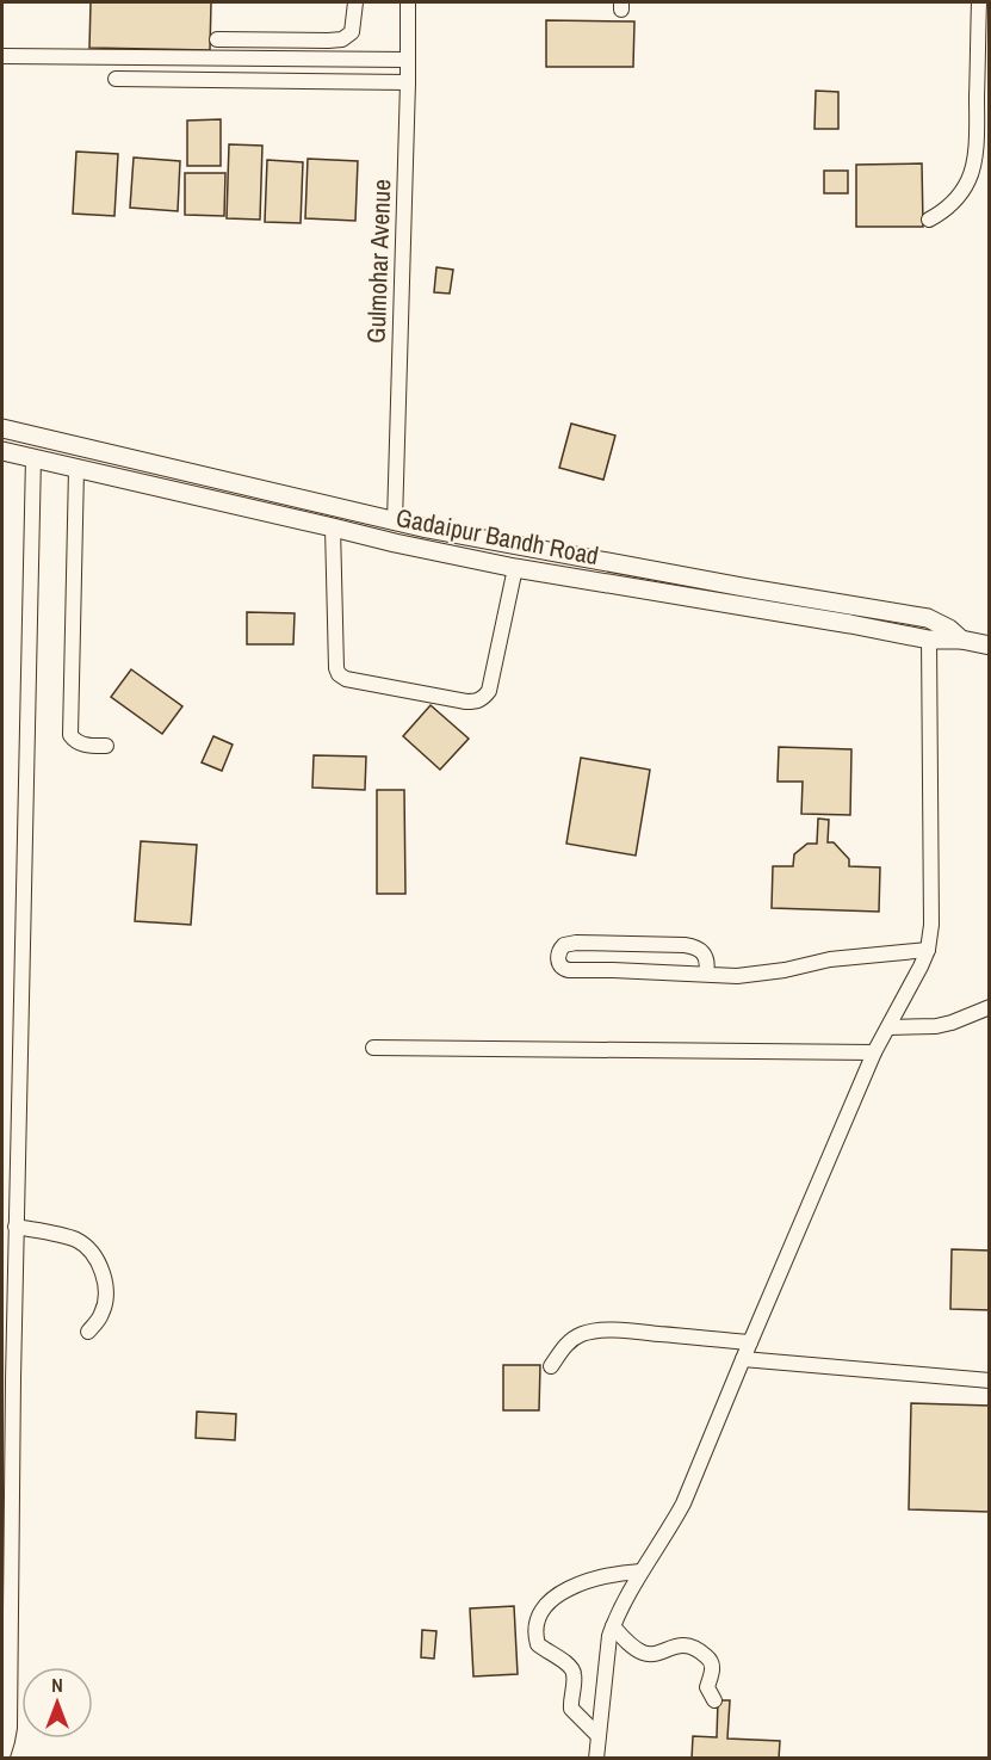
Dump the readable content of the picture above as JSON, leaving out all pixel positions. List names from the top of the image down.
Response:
{
  "streets": {
    "street": ["Gulmohar Avenue", "Gadaipur Bandh Road"]
  },
  "north": "top"
}
